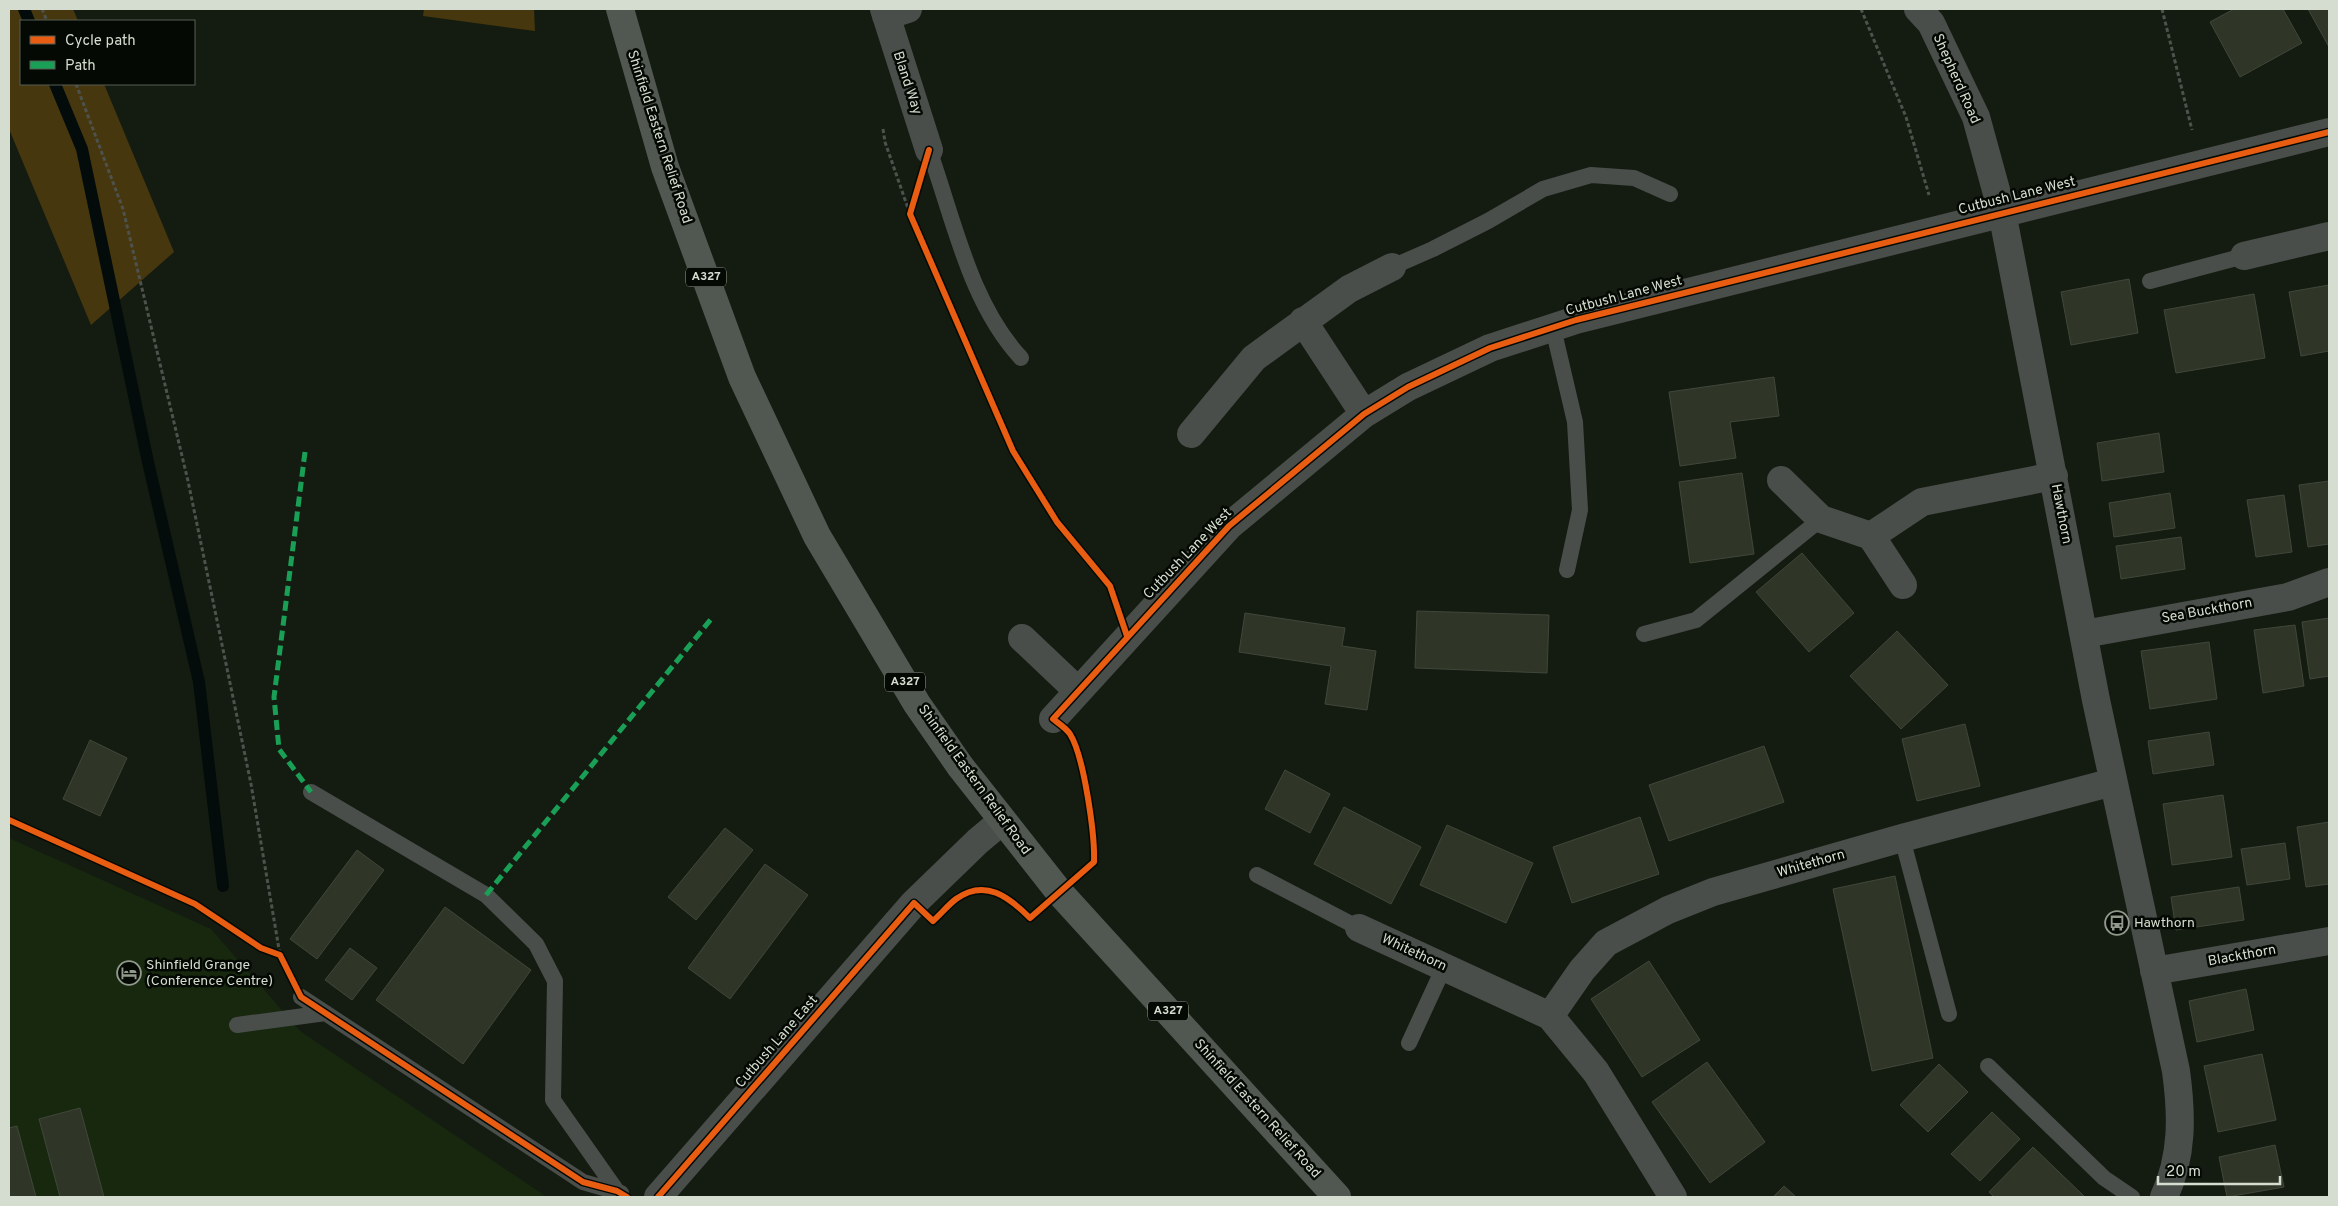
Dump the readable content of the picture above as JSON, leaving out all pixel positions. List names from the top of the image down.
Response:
{
  "streets": {
    "main road": ["Shinfield Eastern Relief Road", "A327"],
    "street": [
      "Shepherd Road",
      "Bland Way",
      "Cutbush Lane West",
      "Hawthorn",
      "Sea Buckthorn",
      "Whitethorn",
      "Blackthorn",
      "Cutbush Lane East"
    ]
  },
  "crossings": [
    ["Shepherd Road", "Cutbush Lane West"],
    ["Shepherd Road", "Hawthorn"],
    ["Shinfield Eastern Relief Road", "Cutbush Lane East"],
    ["Cutbush Lane West", "Hawthorn"],
    ["Hawthorn", "Sea Buckthorn"],
    ["Hawthorn", "Whitethorn"],
    ["Hawthorn", "Blackthorn"]
  ],
  "places": {
    "bus stop": ["Hawthorn"],
    "hotel": ["Shinfield Grange (Conference Centre)"]
  },
  "legend": ["Cycle path", "Path"],
  "scale_bar": "20 m"
}
